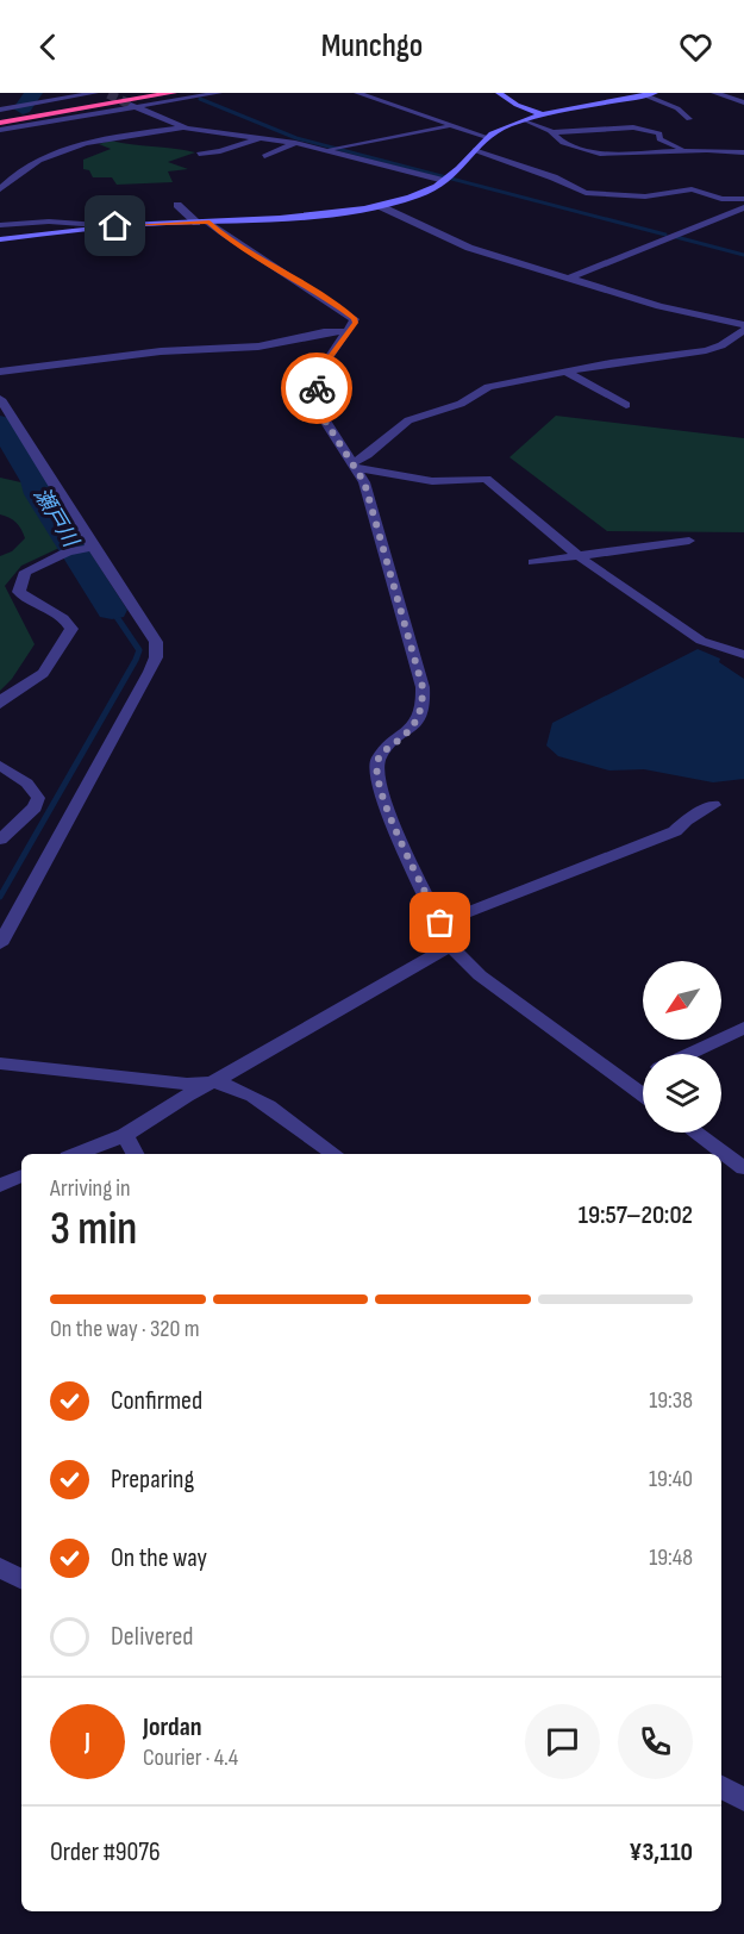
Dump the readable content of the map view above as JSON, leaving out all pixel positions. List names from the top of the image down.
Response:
{
  "water": ["瀬戸川"],
  "north": "bottom left",
  "page": {
    "header": "Munchgo",
    "heading": ["3 min", "Arriving in", "19:57–20:02"],
    "panel": [
      "Jordan",
      "Courier · 4.4",
      "Order #9076",
      "¥3,110"
    ],
    "bar": "On the way · 320 m",
    "list": [
      ["Confirmed", "19:38"],
      ["Preparing", "19:40"],
      ["On the way", "19:48"],
      "Delivered"
    ],
    "round": "J"
  }
}
